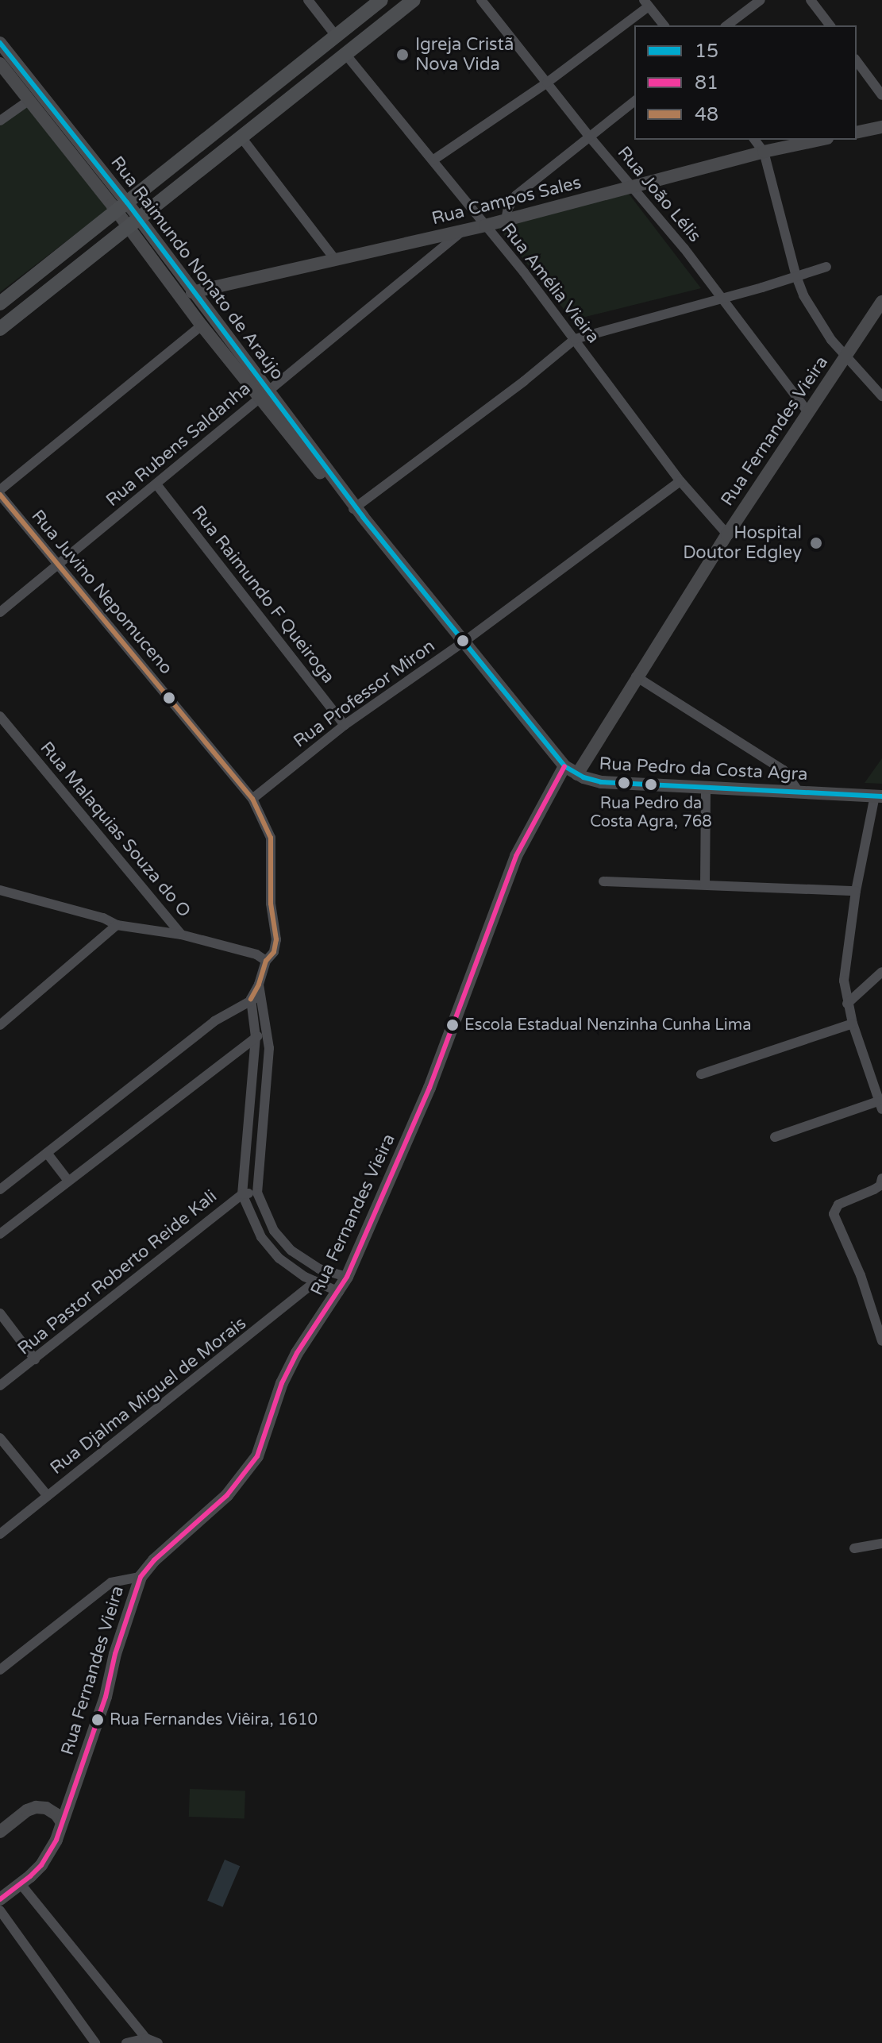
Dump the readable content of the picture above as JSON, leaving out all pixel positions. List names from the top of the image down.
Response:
{
  "streets": {
    "street": [
      "Rua João Lélis",
      "Rua Campos Sales",
      "Rua Raimundo Nonato de Araújo",
      "Rua Amélia Vieira",
      "Rua Fernandes Vieira",
      "Rua Rubens Saldanha",
      "Rua Juvino Nepomuceno",
      "Rua Raimundo F Queiroga",
      "Rua Professor Miron",
      "Rua Pedro da Costa Agra",
      "Rua Malaquias Souza do O",
      "Rua Pastor Roberto Reide Kali",
      "Rua Djalma Miguel de Morais"
    ]
  },
  "crossings": [
    ["Rua João Lélis", "Rua Campos Sales"],
    ["Rua João Lélis", "Rua Fernandes Vieira"],
    ["Rua Campos Sales", "Rua Raimundo Nonato de Araújo"],
    ["Rua Campos Sales", "Rua Amélia Vieira"],
    ["Rua Campos Sales", "Rua Rubens Saldanha"],
    ["Rua Raimundo Nonato de Araújo", "Rua Fernandes Vieira"],
    ["Rua Raimundo Nonato de Araújo", "Rua Rubens Saldanha"],
    ["Rua Raimundo Nonato de Araújo", "Rua Professor Miron"],
    ["Rua Raimundo Nonato de Araújo", "Rua Pedro da Costa Agra"],
    ["Rua Amélia Vieira", "Rua Fernandes Vieira"],
    ["Rua Amélia Vieira", "Rua Professor Miron"],
    ["Rua Fernandes Vieira", "Rua Pedro da Costa Agra"],
    ["Rua Rubens Saldanha", "Rua Juvino Nepomuceno"],
    ["Rua Rubens Saldanha", "Rua Raimundo F Queiroga"],
    ["Rua Juvino Nepomuceno", "Rua Professor Miron"],
    ["Rua Juvino Nepomuceno", "Rua Malaquias Souza do O"],
    ["Rua Raimundo F Queiroga", "Rua Professor Miron"]
  ],
  "places": [
    "Igreja Cristã Nova Vida",
    "Hospital Doutor Edgley",
    "Rua Pedro da Costa Agra, 768",
    "Escola Estadual Nenzinha Cunha Lima",
    "Rua Fernandes Viêira, 1610"
  ],
  "lines": ["transit line 15", "transit line 48", "transit line 81"],
  "legend": ["15", "81", "48"]
}
